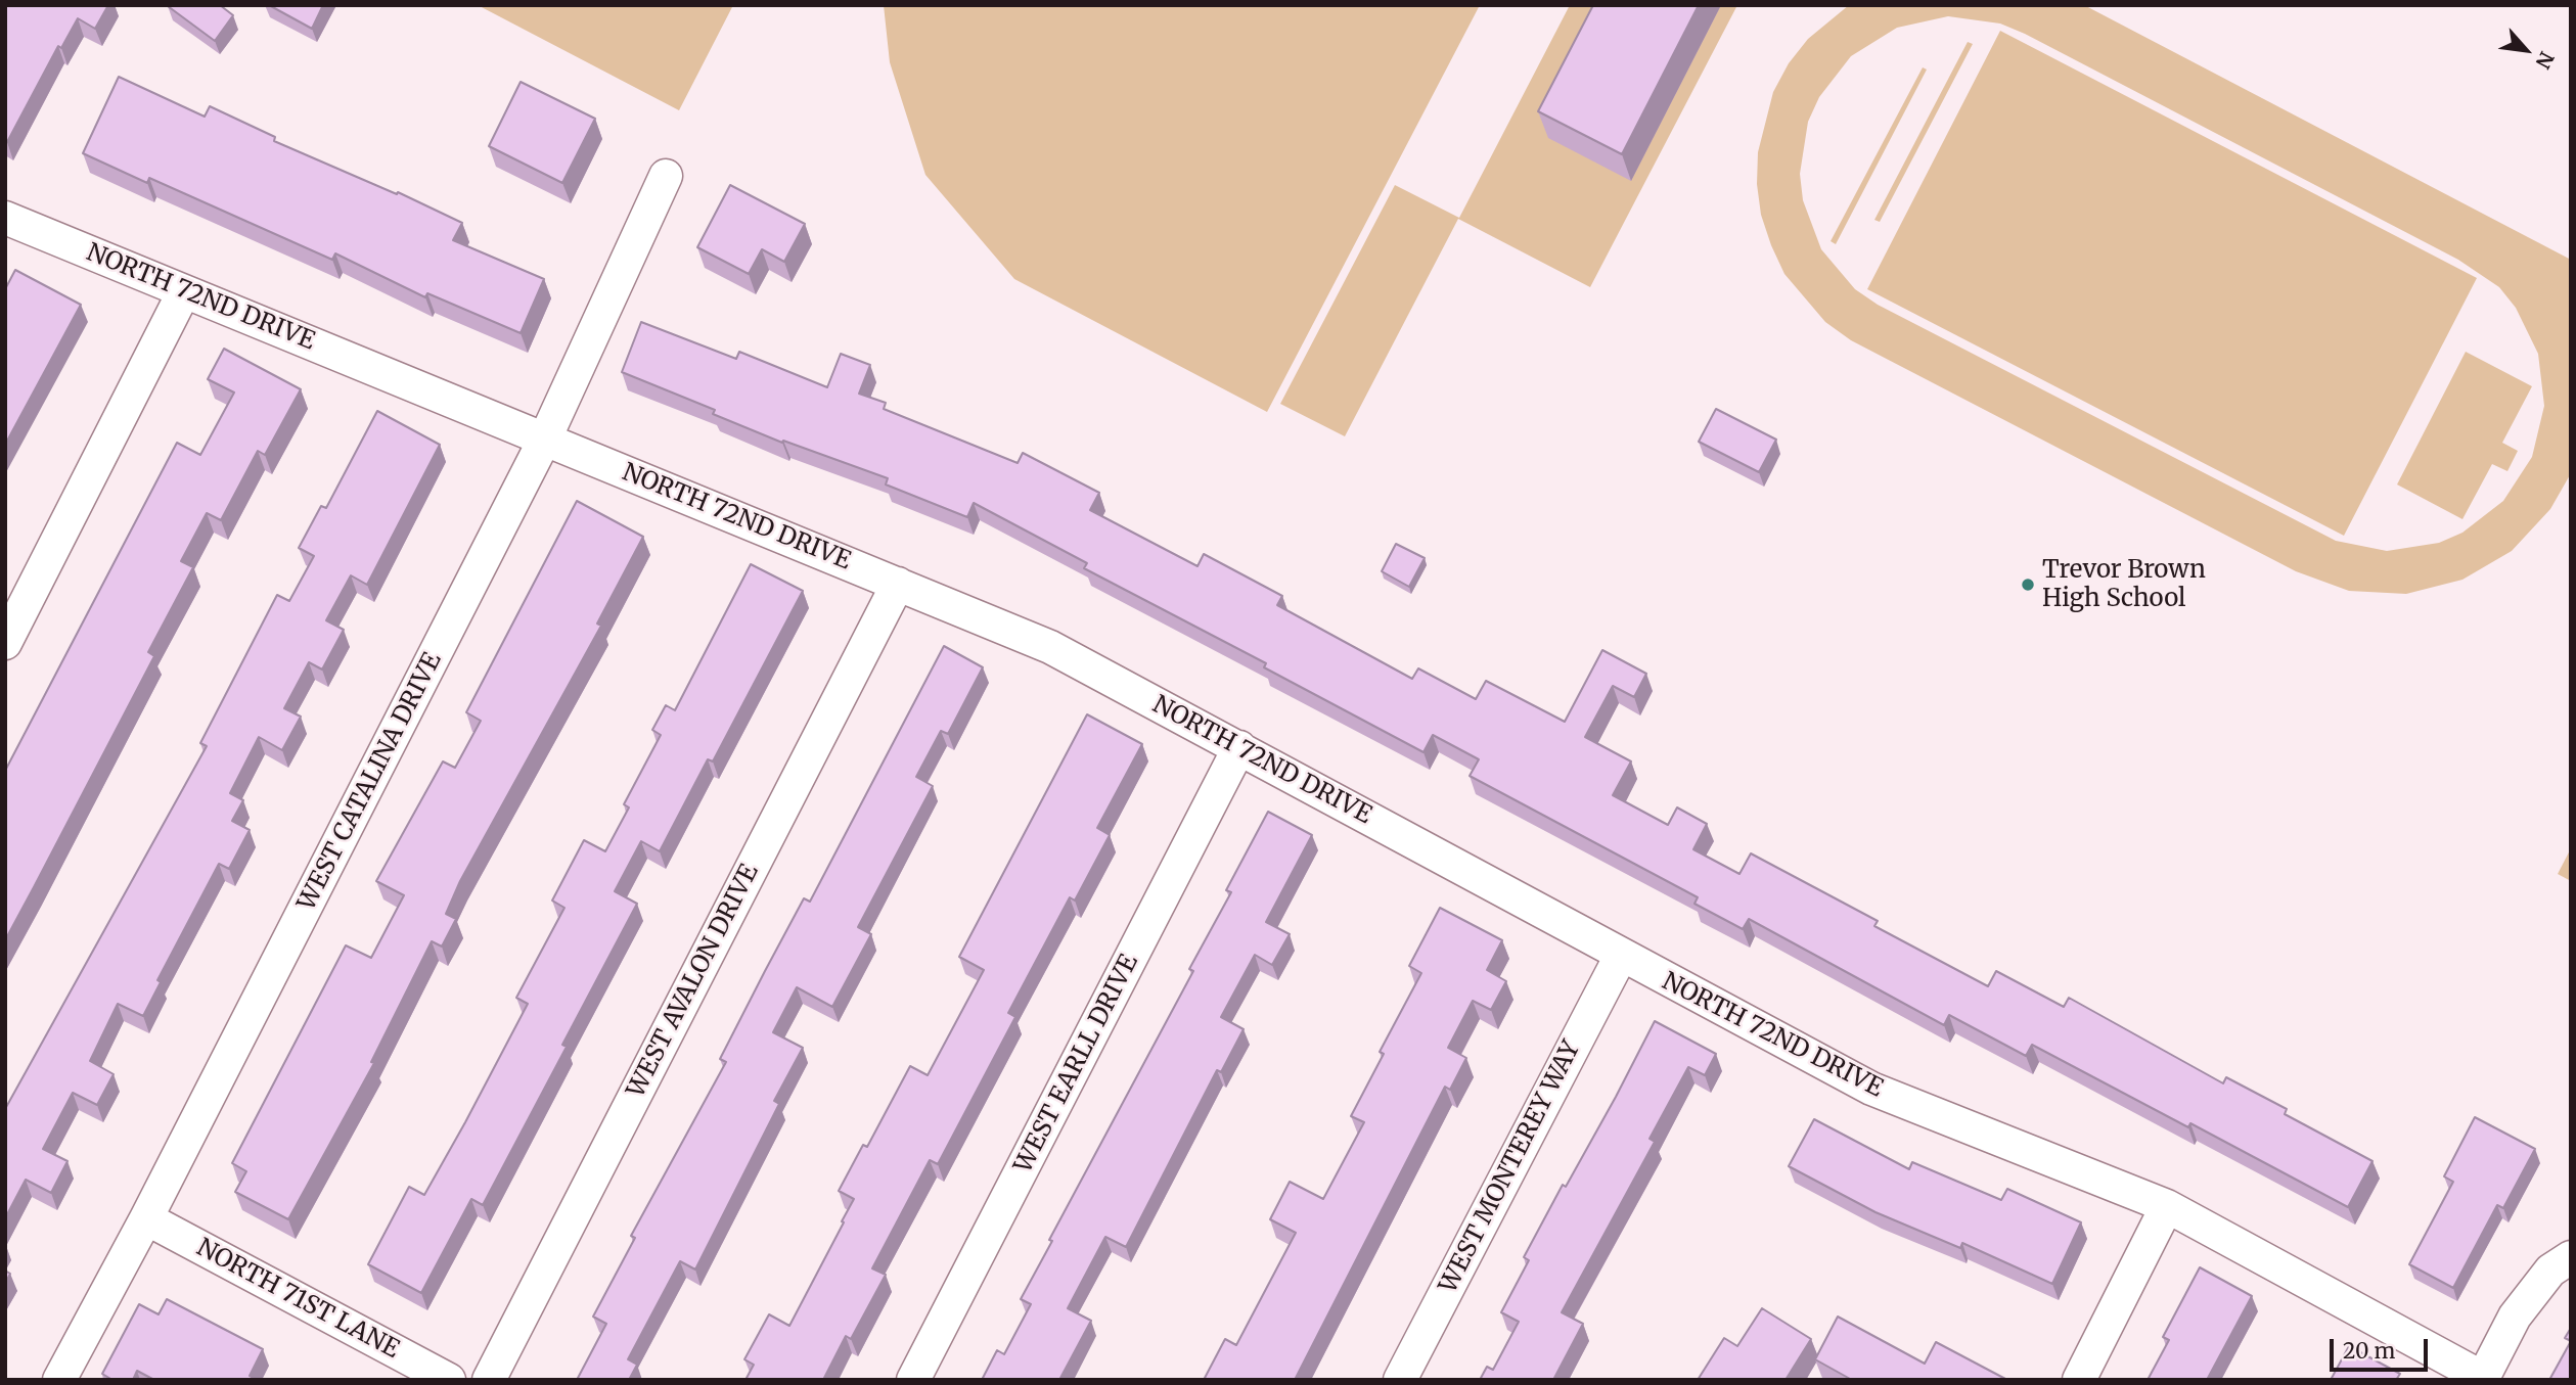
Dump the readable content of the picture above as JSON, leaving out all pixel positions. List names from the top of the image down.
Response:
{
  "streets": {
    "street": [
      "NORTH 72ND DRIVE",
      "WEST CATALINA DRIVE",
      "WEST AVALON DRIVE",
      "WEST EARLL DRIVE",
      "WEST MONTEREY WAY",
      "NORTH 71ST LANE"
    ]
  },
  "crossings": [
    ["NORTH 72ND DRIVE", "WEST CATALINA DRIVE"],
    ["NORTH 72ND DRIVE", "WEST AVALON DRIVE"],
    ["NORTH 72ND DRIVE", "WEST EARLL DRIVE"],
    ["NORTH 72ND DRIVE", "WEST MONTEREY WAY"],
    ["WEST CATALINA DRIVE", "NORTH 71ST LANE"]
  ],
  "places": ["Trevor Brown High School"],
  "scale_bar": "20 m",
  "north": "bottom right"
}
